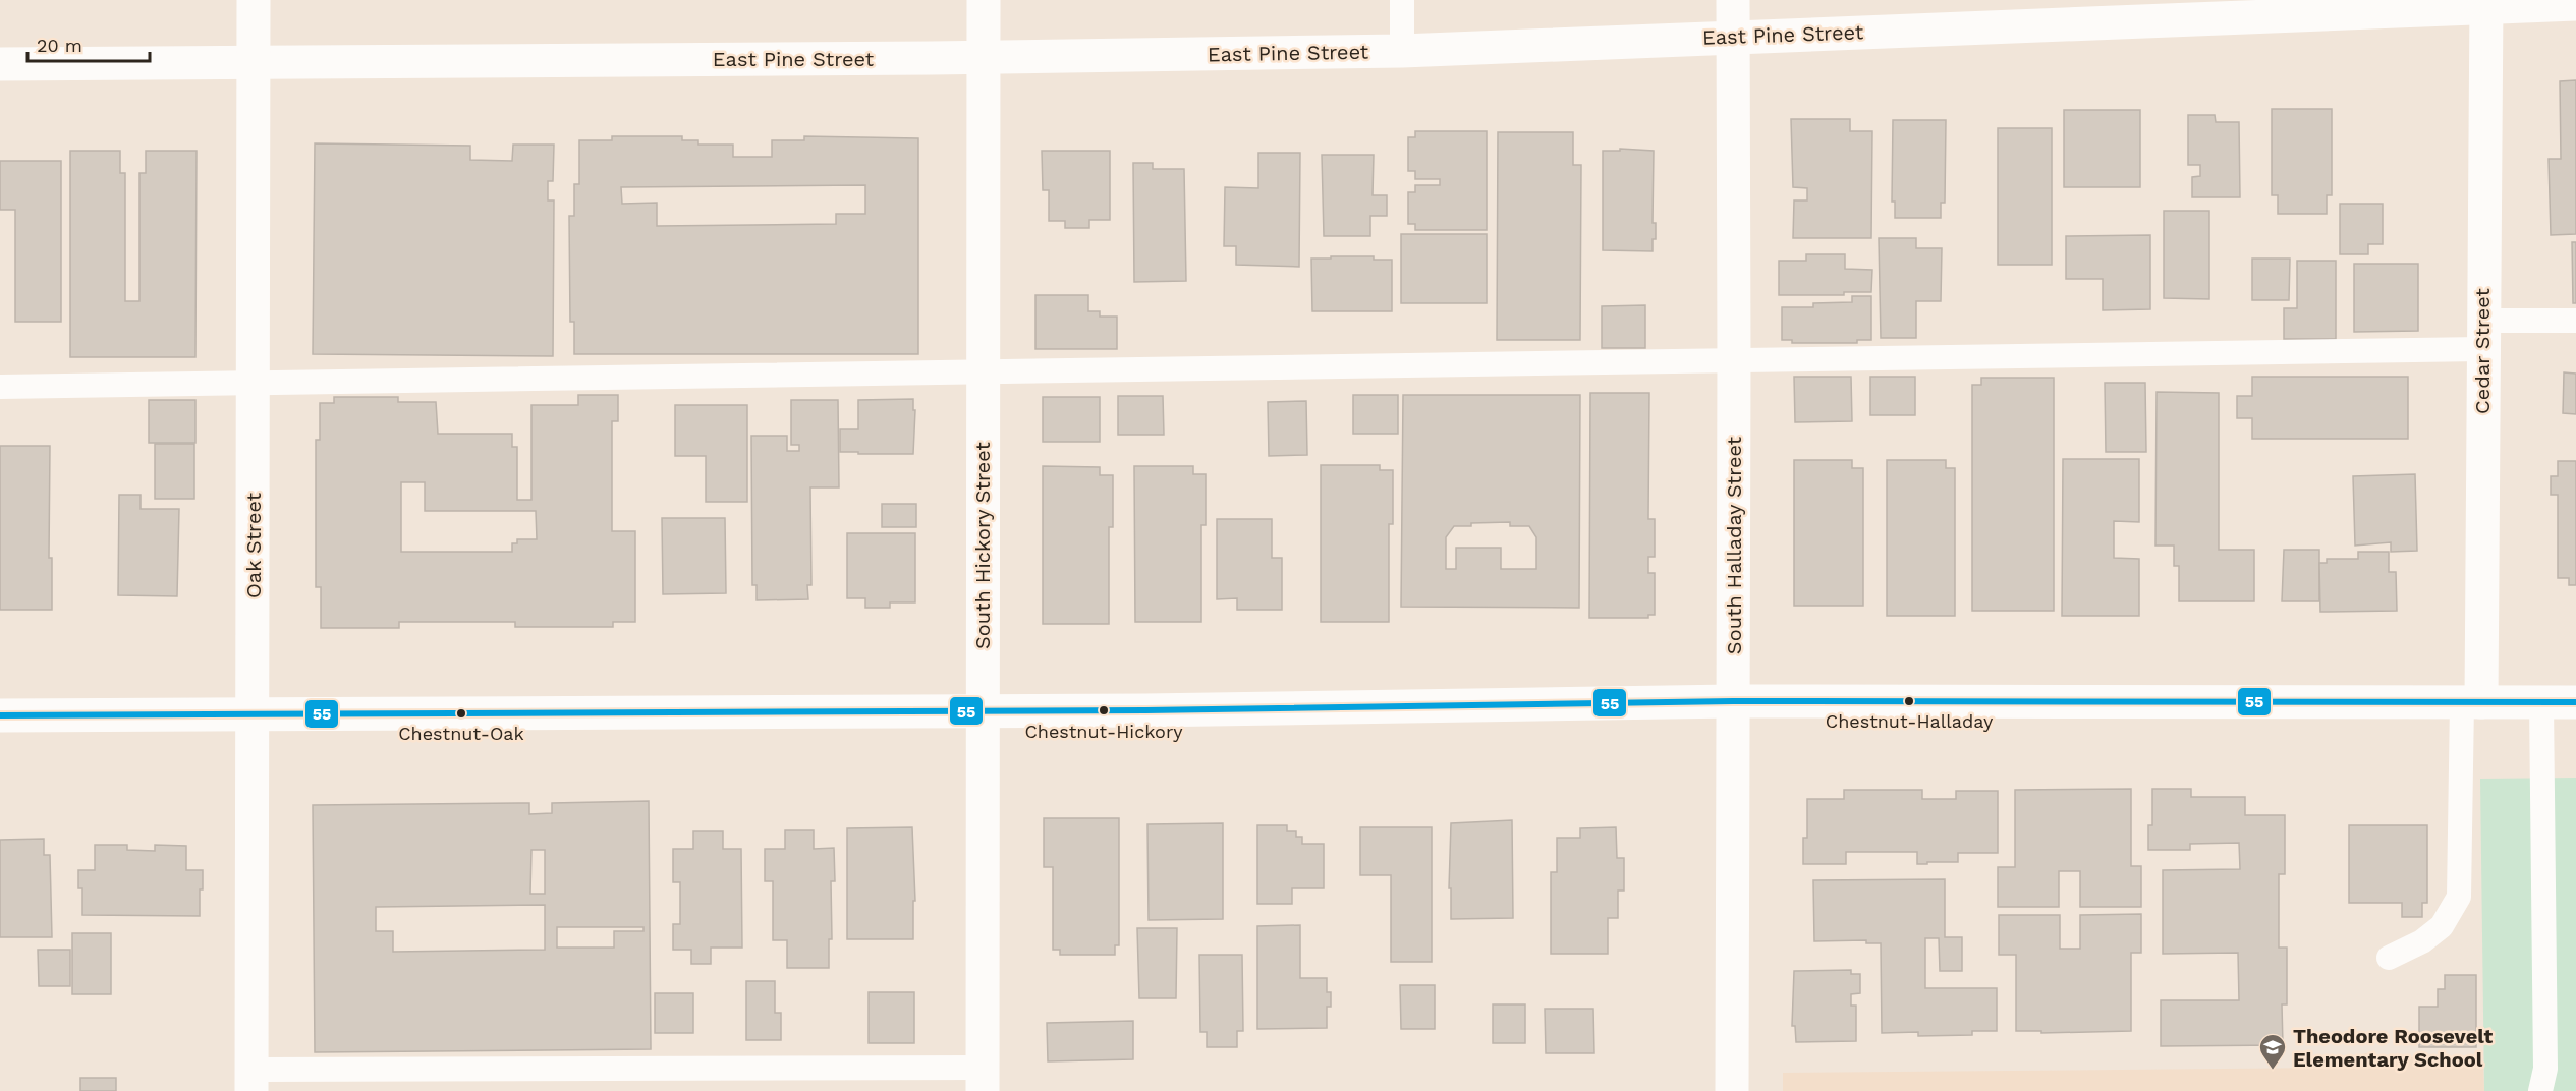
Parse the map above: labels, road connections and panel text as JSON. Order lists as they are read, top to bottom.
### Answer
{
  "streets": {
    "street": [
      "East Pine Street",
      "Cedar Street",
      "Oak Street",
      "South Hickory Street",
      "South Halladay Street"
    ]
  },
  "crossings": [
    ["East Pine Street", "Cedar Street"],
    ["East Pine Street", "Oak Street"],
    ["East Pine Street", "South Hickory Street"],
    ["East Pine Street", "South Halladay Street"]
  ],
  "places": {
    "other": ["Chestnut-Halladay", "Chestnut-Hickory", "Chestnut-Oak"],
    "school or university": ["Theodore Roosevelt Elementary School"]
  },
  "lines": ["transit line 55"],
  "scale_bar": "20 m"
}
